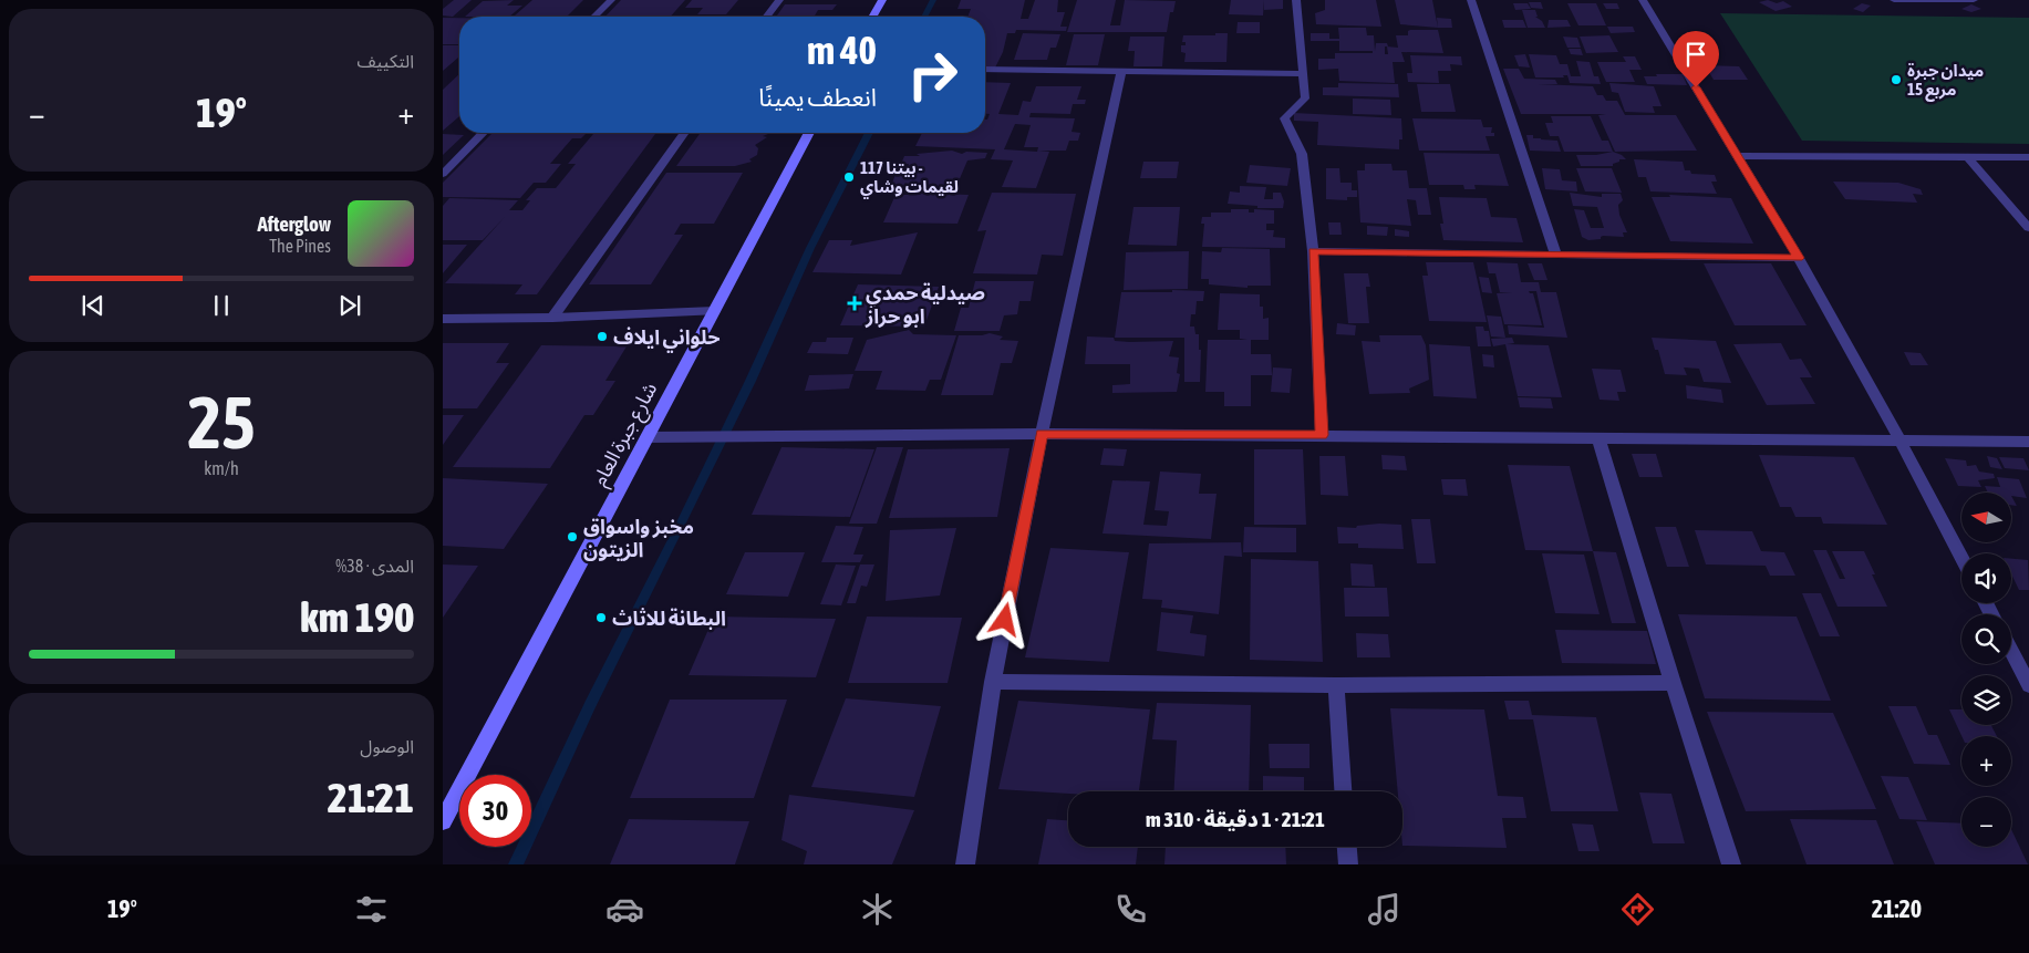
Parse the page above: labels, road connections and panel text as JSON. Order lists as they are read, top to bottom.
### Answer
{
  "streets": {
    "main road": ["شارع جبرة العام"]
  },
  "places": {
    "other": [
      "ميدان جبرة مربع 15",
      "بيتنا 117 - لقيمات وشاي",
      "حلواني ايلاف",
      "مخبز واسواق الزيتون",
      "البطانة للاثاث"
    ],
    "health": ["صيدلية حمدي ابو حراز"]
  },
  "north": "left",
  "page": {
    "tile": [
      "التكييف",
      ["25", "km/h"],
      ["المدى · 38%", "190 km"],
      ["الوصول", "21:21"]
    ],
    "turn": ["40 m", "انعطف يمينًا"],
    "heat": ["−", "19°", "+"],
    "song": ["Afterglow", "The Pines"],
    "map_buttons": ["+", "−"],
    "limit": "30",
    "trip": "21:21 · 1 دقيقة · 310 m",
    "tabs": ["21:20", "19°"]
  }
}
